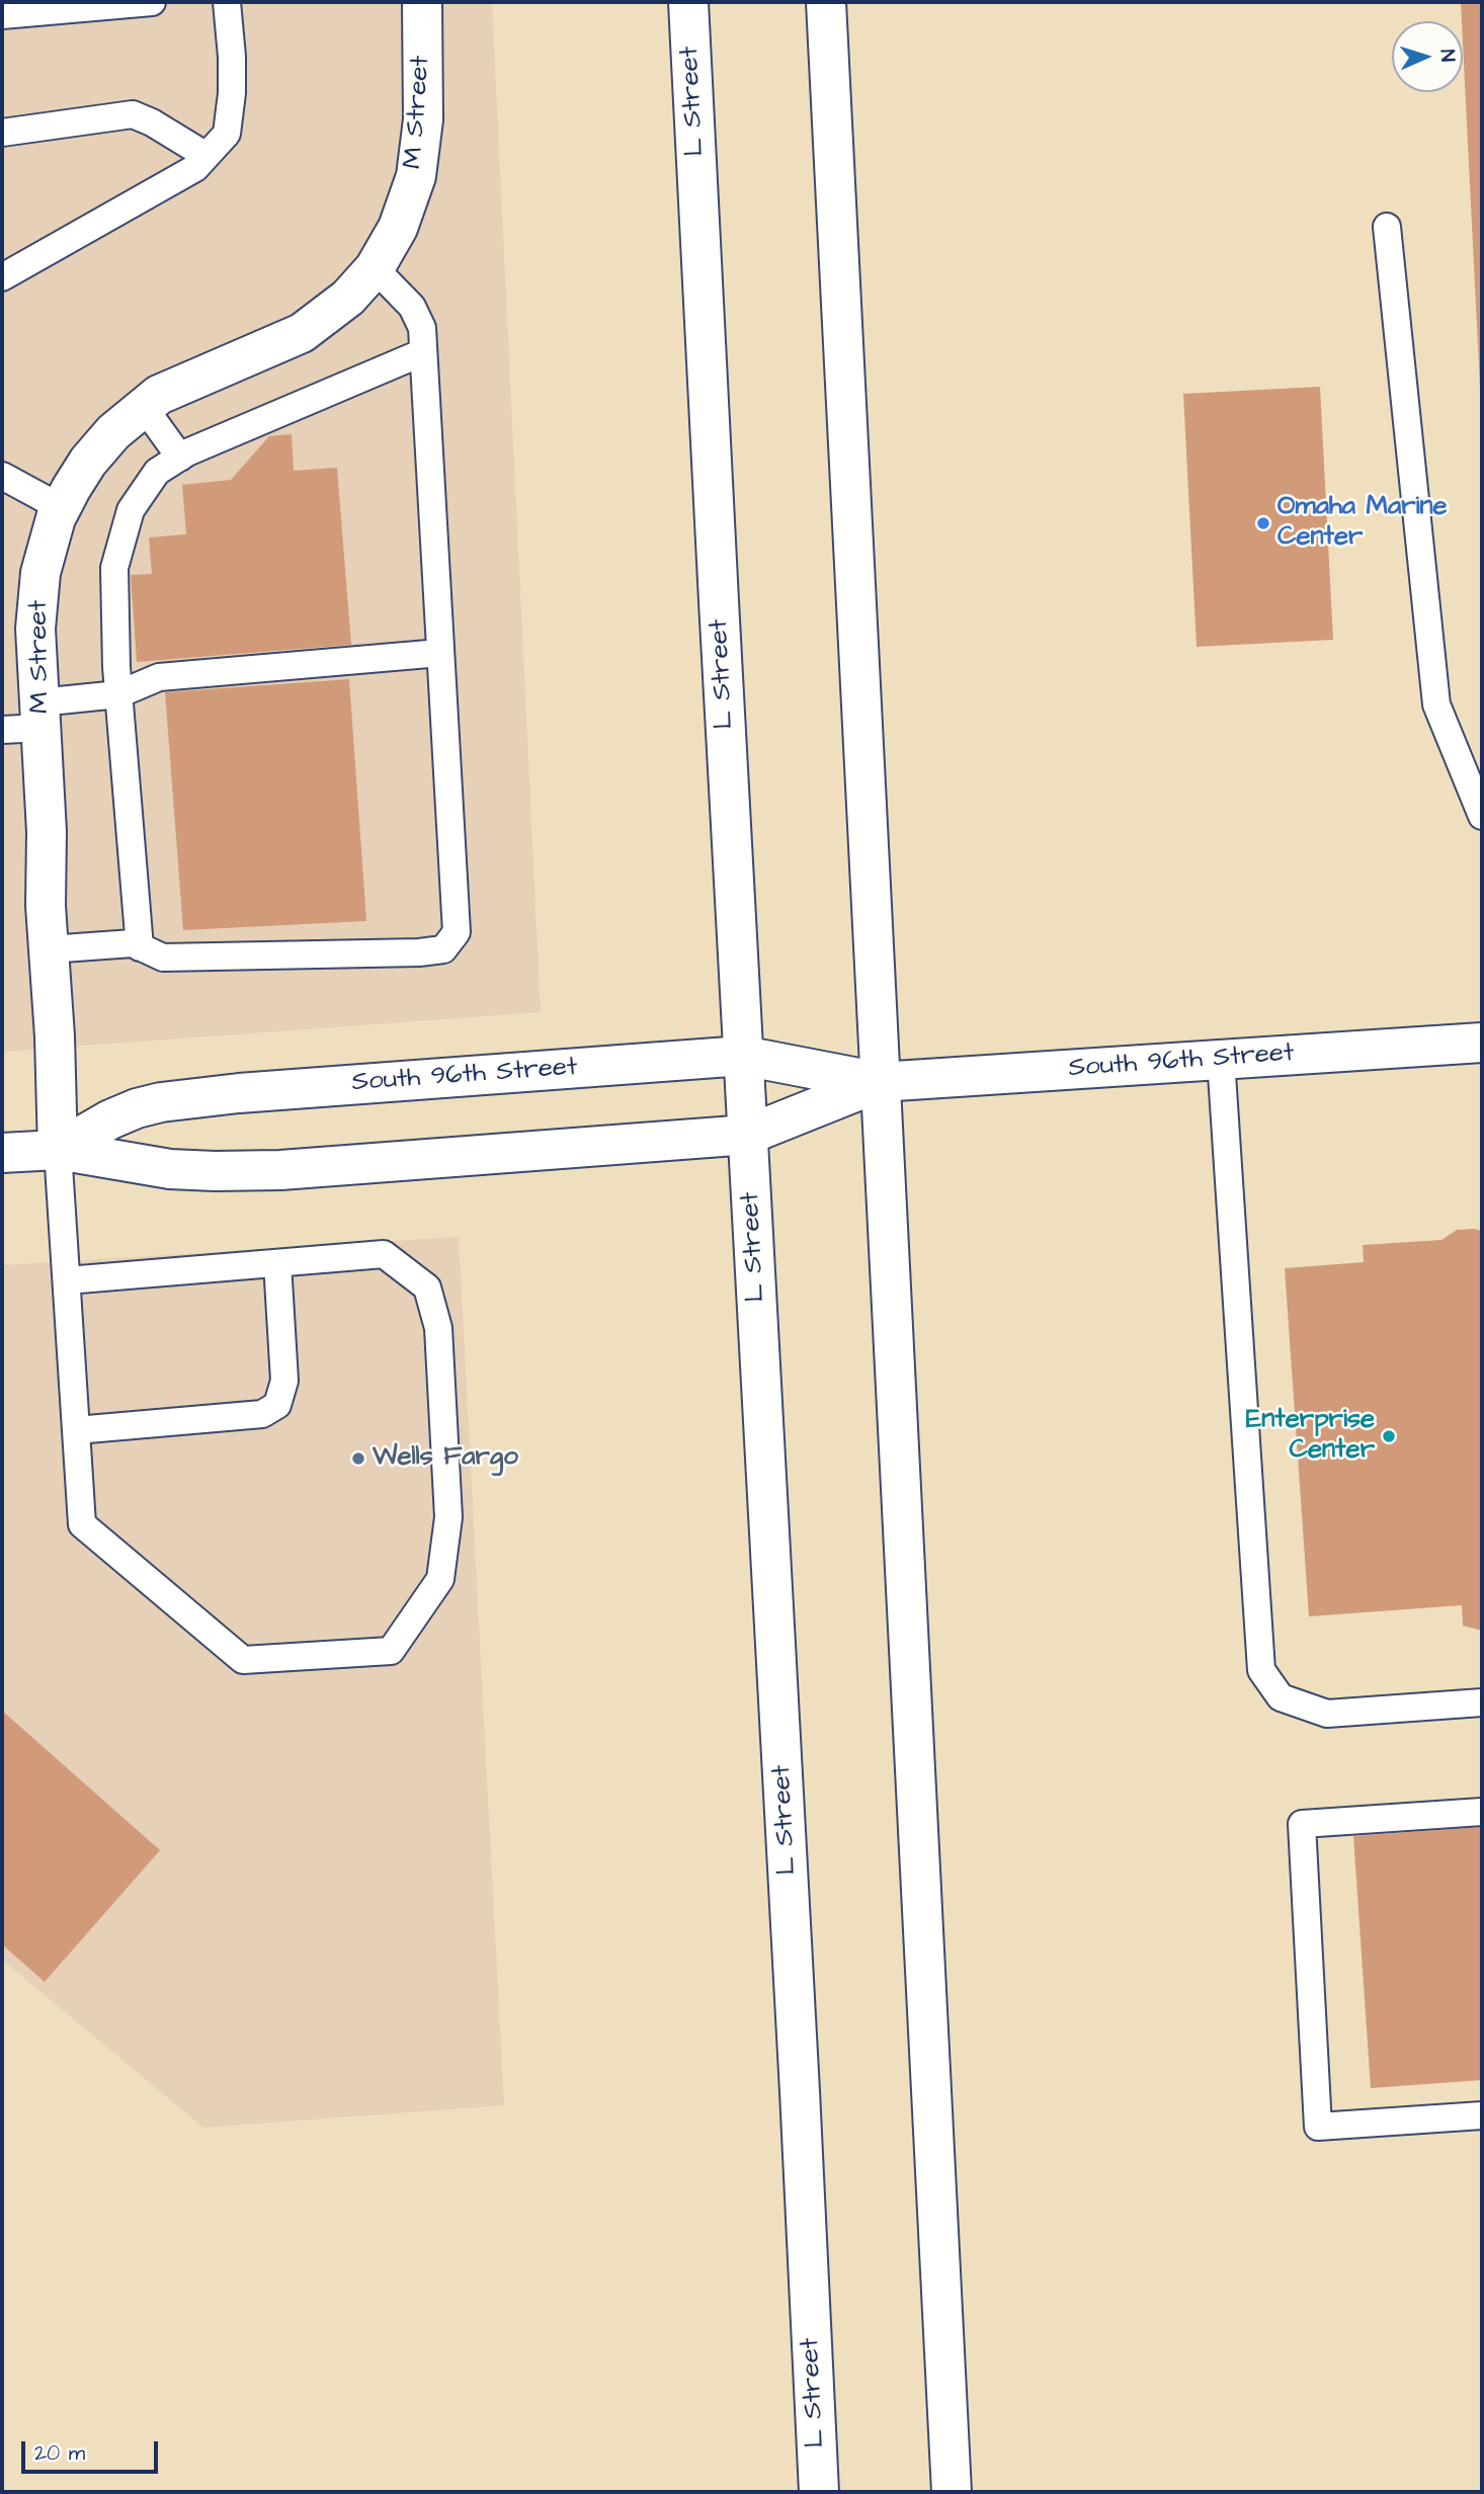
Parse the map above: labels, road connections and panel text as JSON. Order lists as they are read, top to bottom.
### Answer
{
  "streets": {
    "main road": ["L Street", "M Street", "South 96th Street"]
  },
  "crossings": [
    ["L Street", "South 96th Street"],
    ["M Street", "South 96th Street"]
  ],
  "places": ["Omaha Marine Center", "Enterprise Center", "Wells Fargo"],
  "scale_bar": "20 m",
  "north": "right"
}
